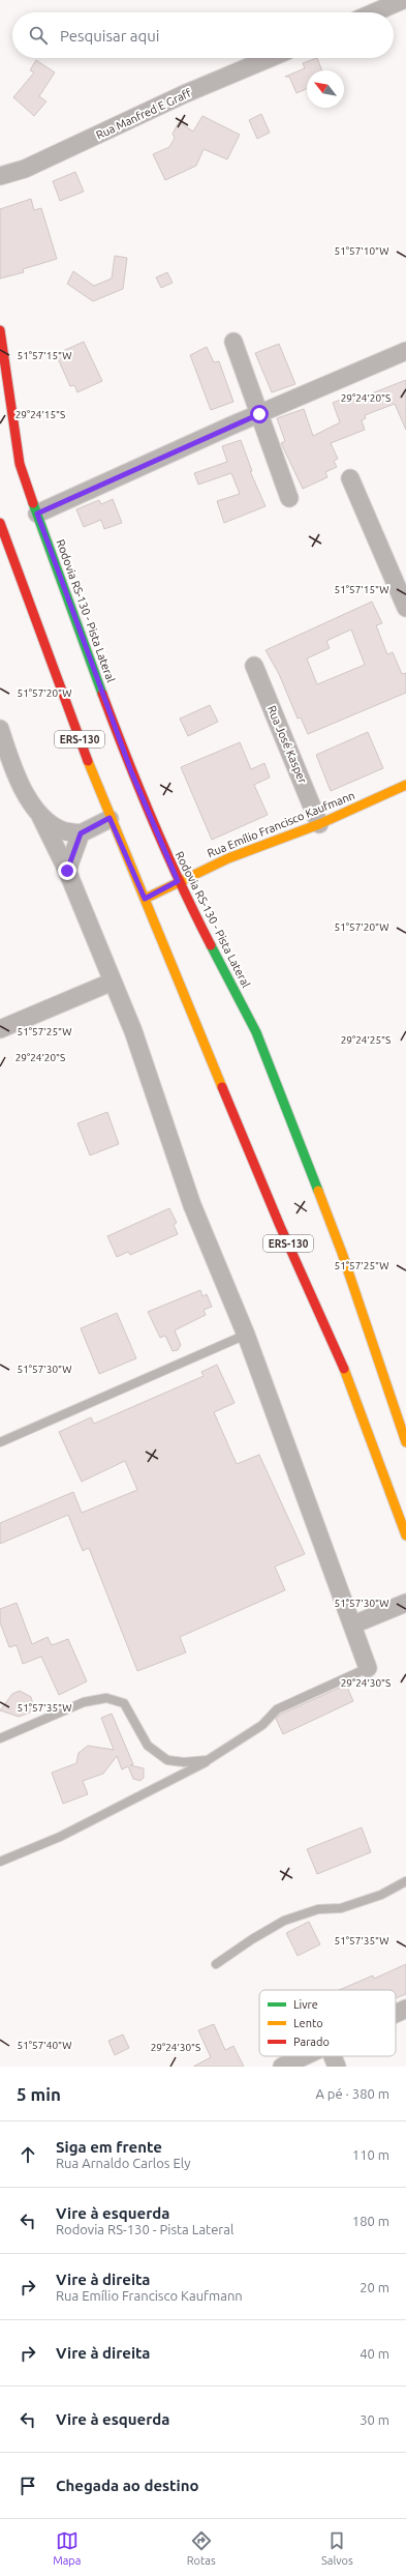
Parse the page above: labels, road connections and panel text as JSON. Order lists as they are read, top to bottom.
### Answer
{
  "streets": {
    "street": [
      "Rua Manfred E Graff",
      "Rodovia RS-130 - Pista Lateral",
      "ERS-130",
      "Rua José Kasper",
      "Rua Emílio Francisco Kaufmann"
    ]
  },
  "crossings": [
    ["Rodovia RS-130 - Pista Lateral", "Rua Emílio Francisco Kaufmann"],
    ["ERS-130", "Rua Emílio Francisco Kaufmann"],
    ["Rua José Kasper", "Rua Emílio Francisco Kaufmann"]
  ],
  "legend": ["Livre", "Lento", "Parado"],
  "north": "top left",
  "page": {
    "search": "Pesquisar aqui",
    "heading": ["5 min", "A pé · 380 m"],
    "list": [
      ["Siga em frente", "Rua Arnaldo Carlos Ely", "110 m"],
      ["Vire à esquerda", "Rodovia RS-130 - Pista Lateral", "180 m"],
      ["Vire à direita", "Rua Emílio Francisco Kaufmann", "20 m"],
      ["Vire à direita", "40 m"],
      ["Vire à esquerda", "30 m"],
      "Chegada ao destino"
    ],
    "nav": ["Mapa", "Rotas", "Salvos"]
  },
  "coordinates": [
    "51°57'10\"W",
    "51°57'15\"W",
    "29°24'20\"S",
    "29°24'15\"S",
    "51°57'20\"W",
    "51°57'25\"W",
    "29°24'25\"S",
    "51°57'30\"W",
    "29°24'30\"S",
    "51°57'35\"W",
    "51°57'40\"W"
  ]
}
